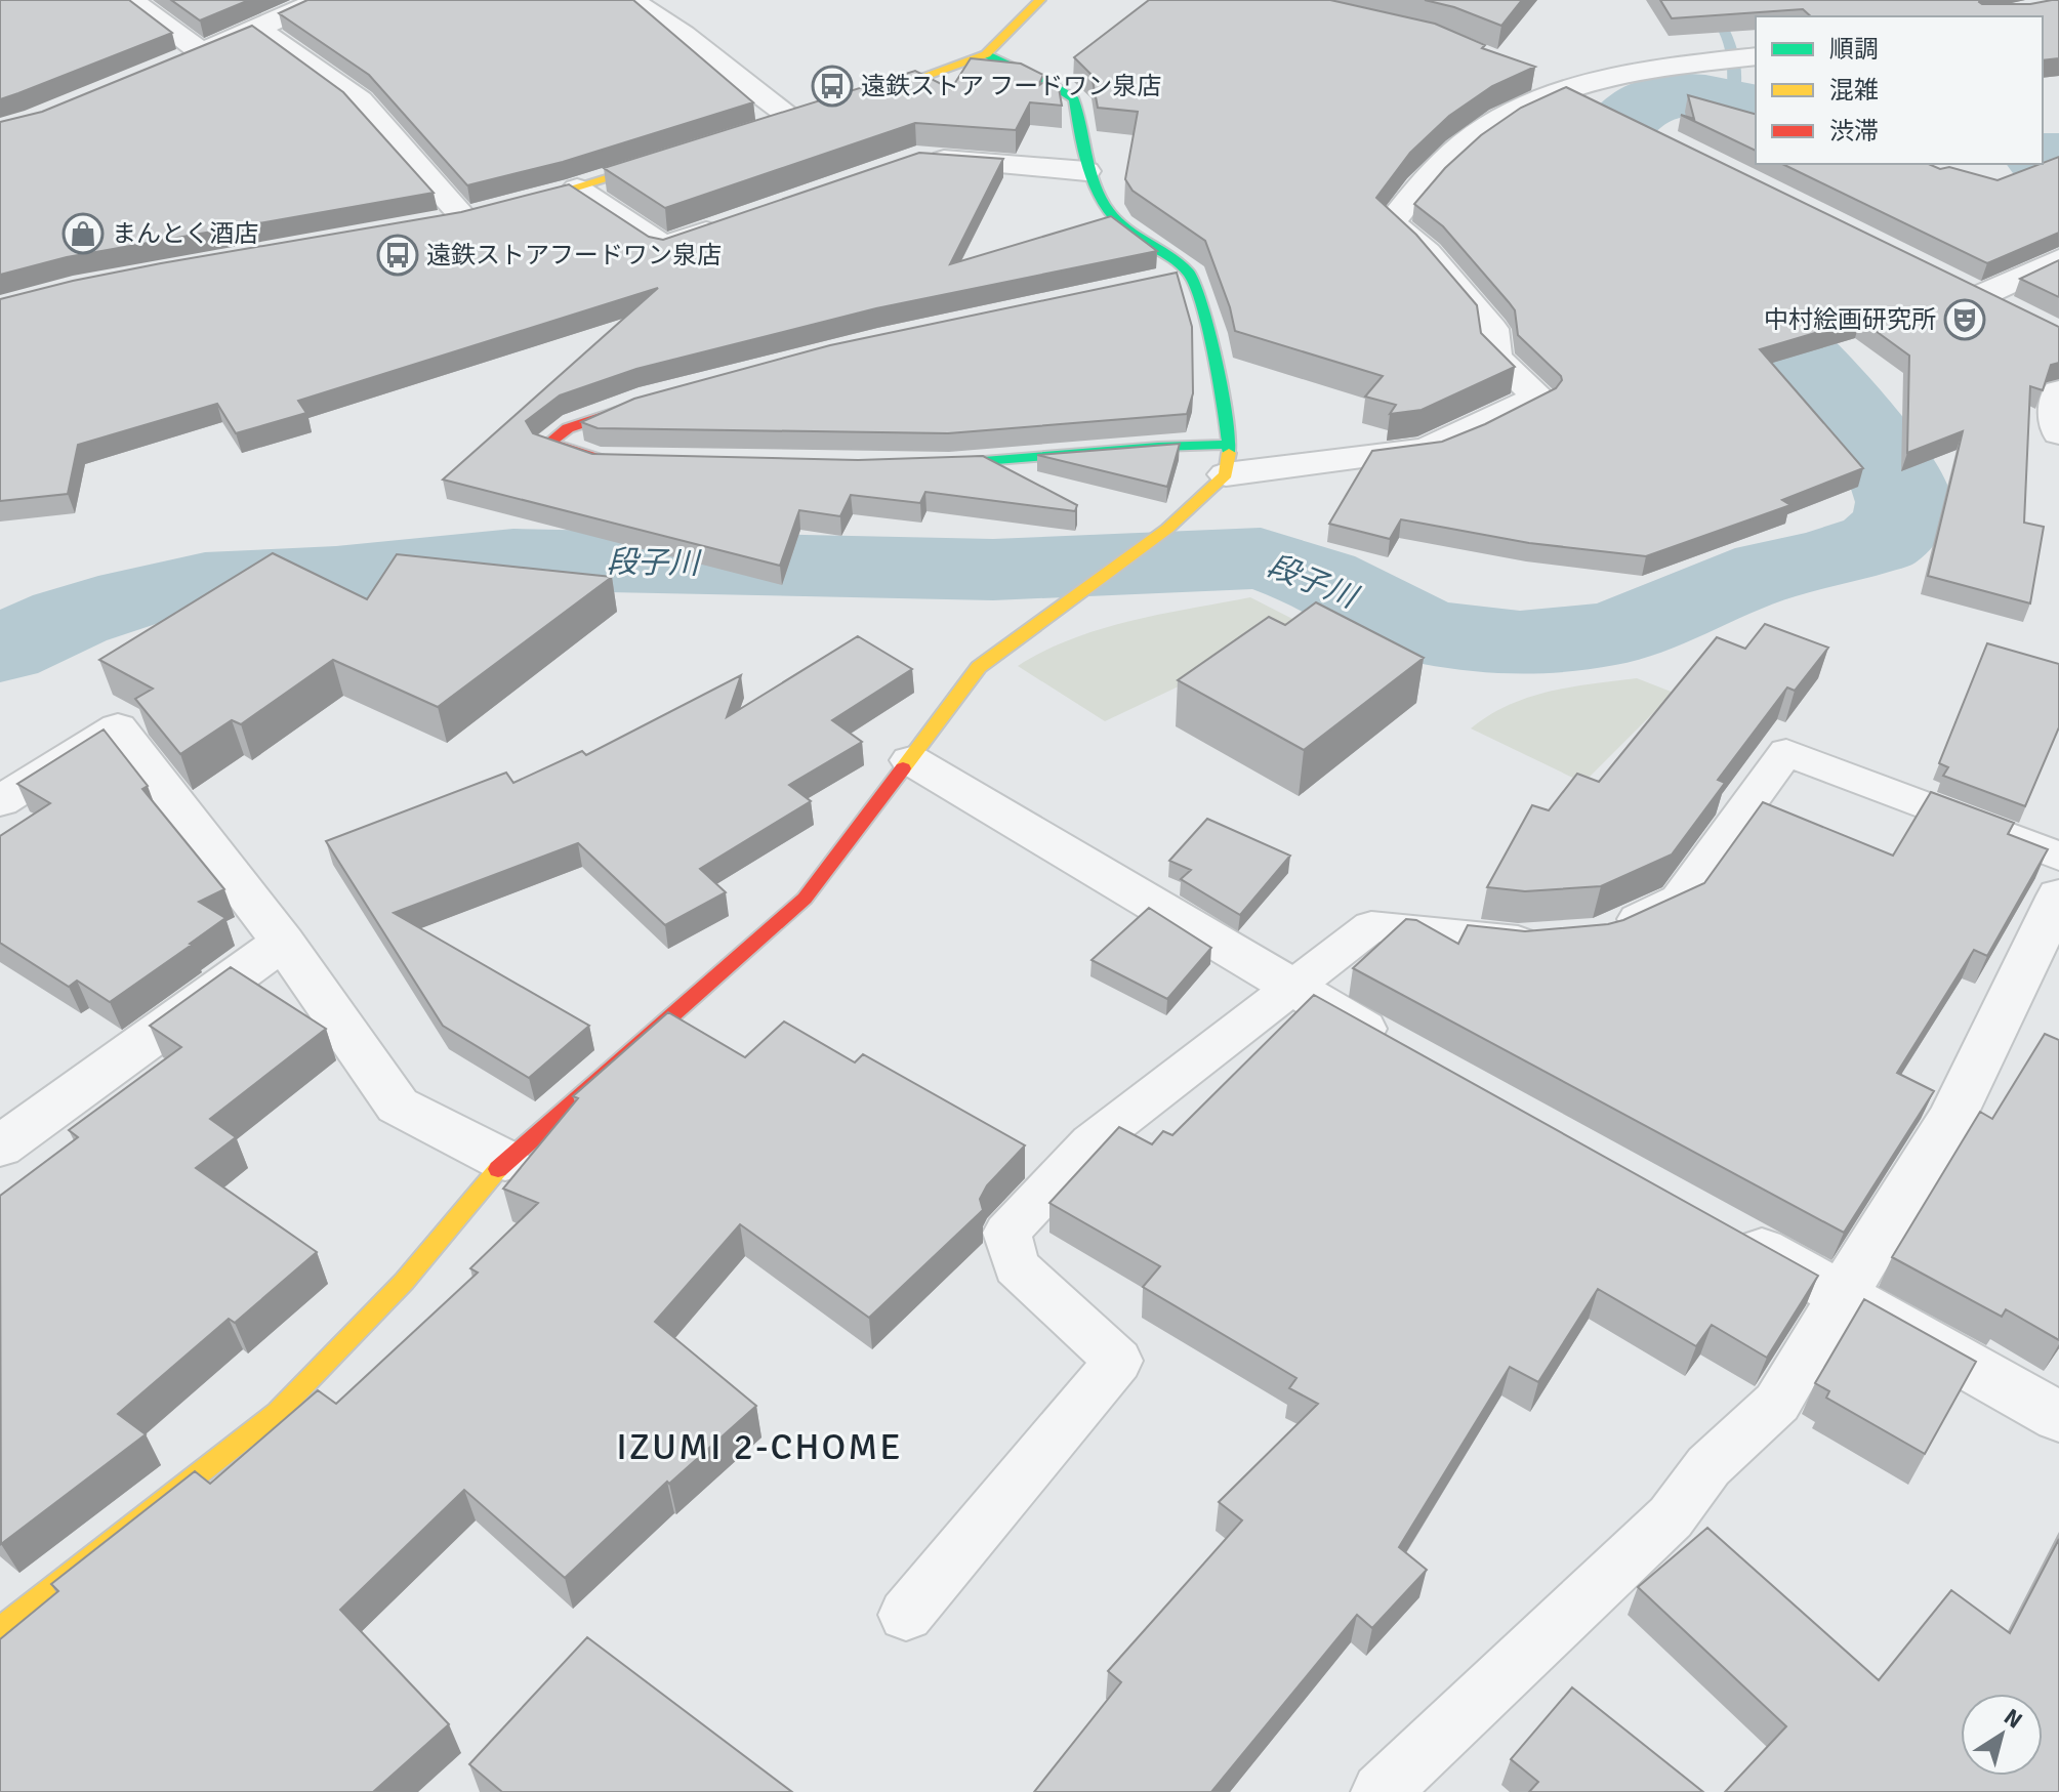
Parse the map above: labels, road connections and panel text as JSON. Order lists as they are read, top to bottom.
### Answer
{
  "districts": ["IZUMI 2-CHOME"],
  "water": ["段子川"],
  "places": {
    "bus stop": ["遠鉄ストア フードワン泉店", "遠鉄ストアフードワン泉店"],
    "shop": ["まんとく酒店"],
    "theatre": ["中村絵画研究所"]
  },
  "legend": ["順調", "混雑", "渋滞"],
  "north": "top right"
}
